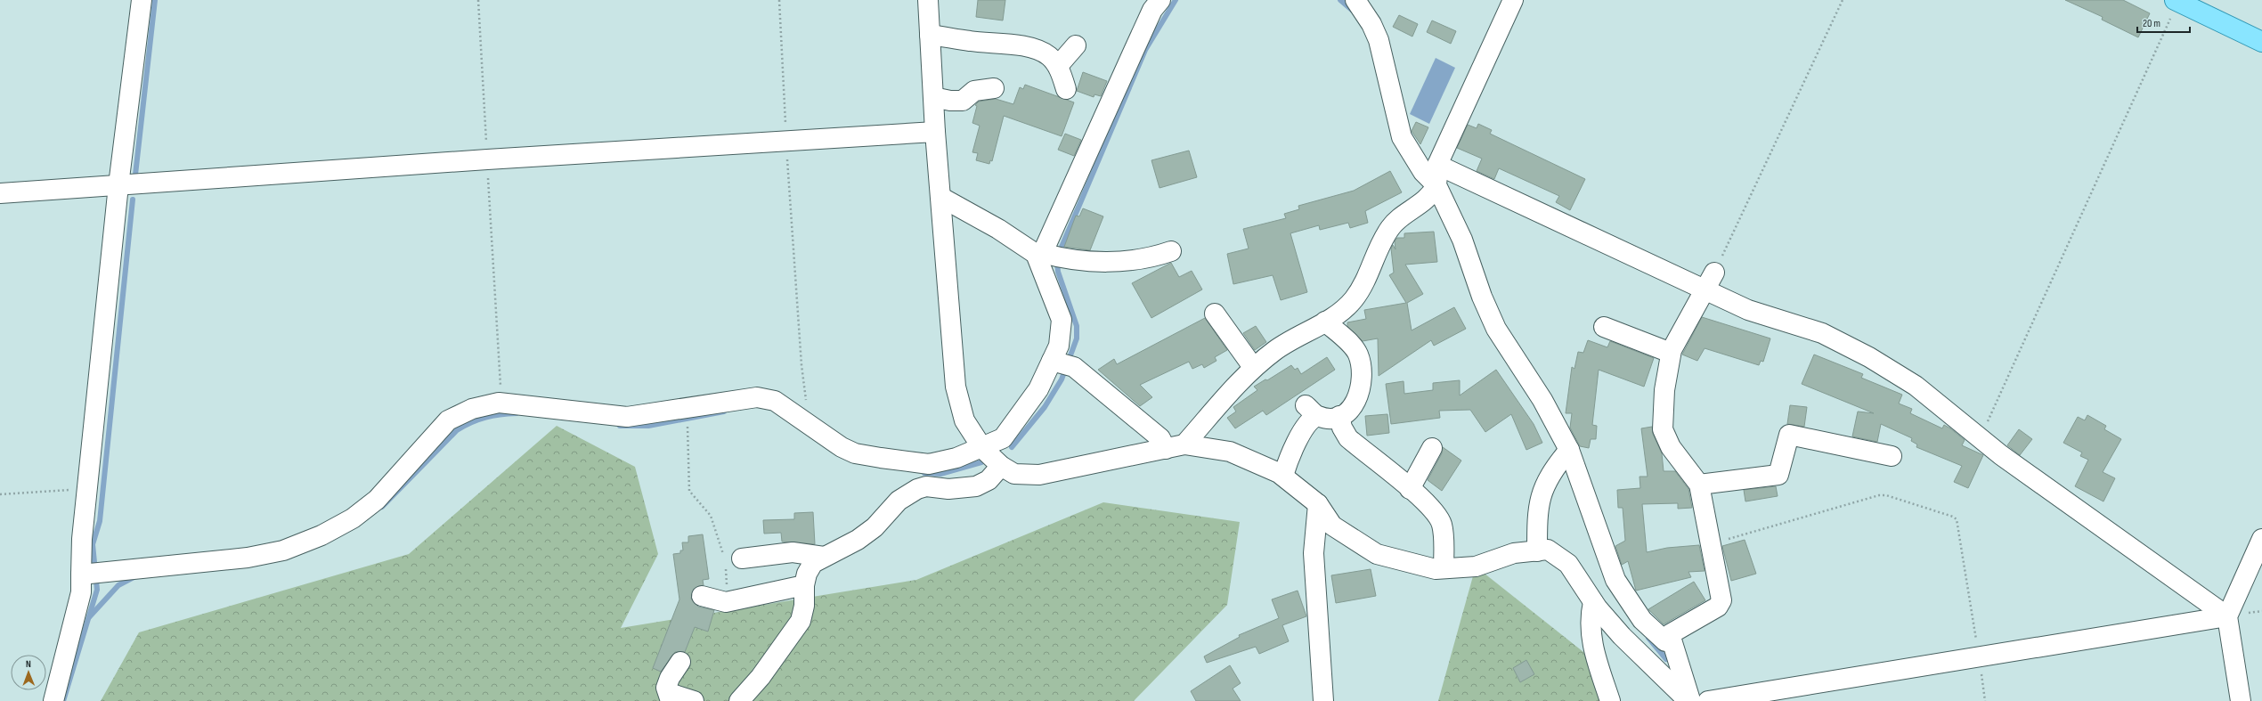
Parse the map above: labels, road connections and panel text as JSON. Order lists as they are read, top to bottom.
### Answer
{
  "scale_bar": "20 m",
  "north": "top"
}
